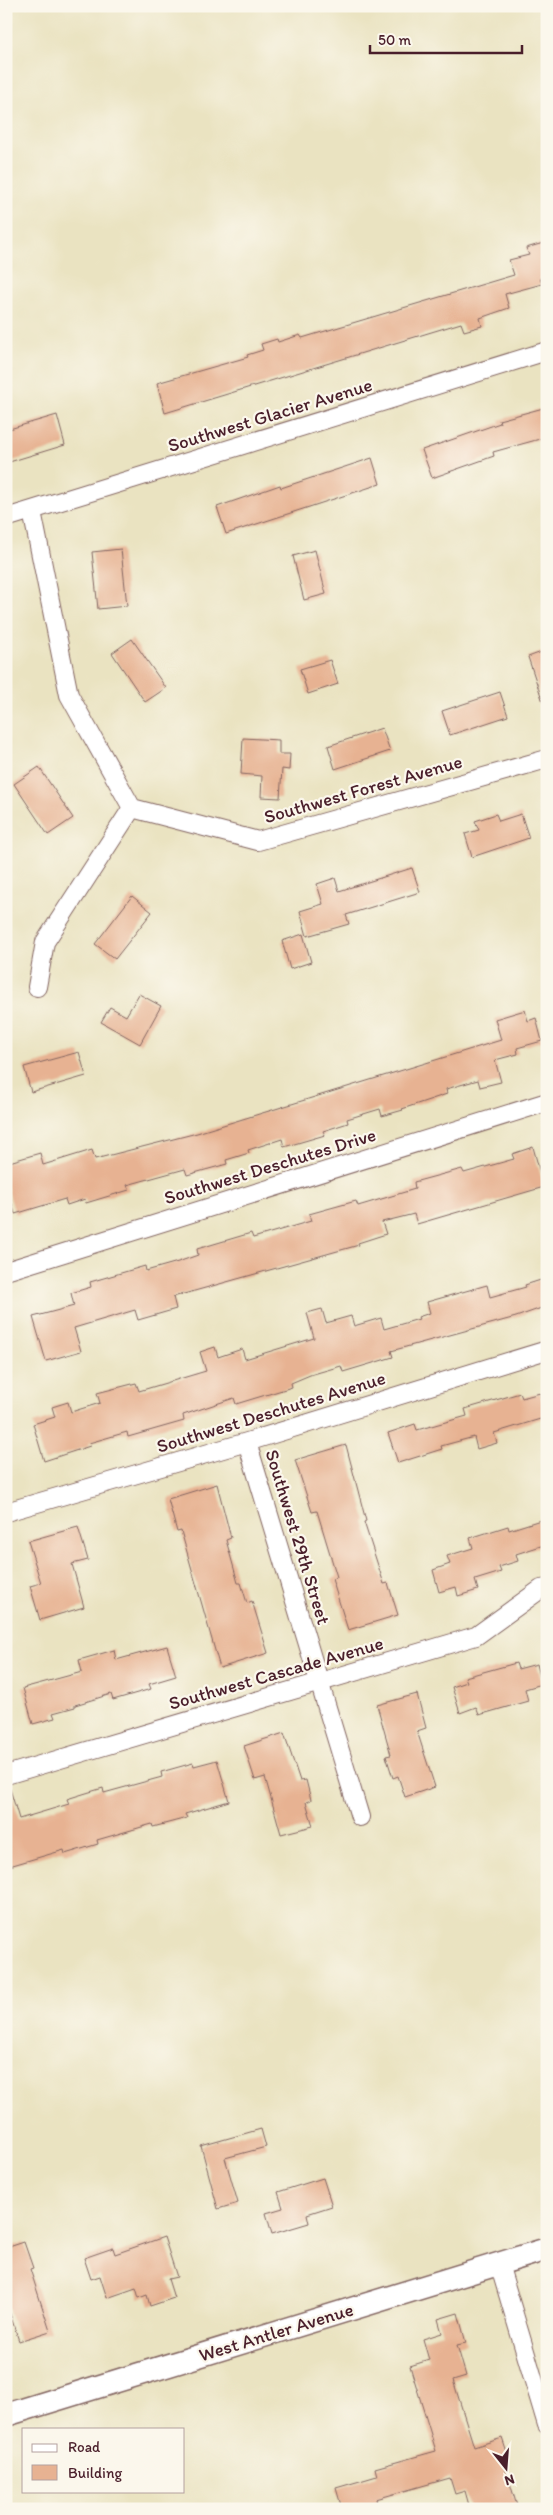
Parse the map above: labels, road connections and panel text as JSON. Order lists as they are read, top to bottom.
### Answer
{
  "streets": {
    "street": [
      "Southwest Glacier Avenue",
      "Southwest Forest Avenue",
      "Southwest Deschutes Drive",
      "Southwest Deschutes Avenue",
      "Southwest 29th Street",
      "Southwest Cascade Avenue",
      "West Antler Avenue"
    ]
  },
  "crossings": [
    ["Southwest Deschutes Avenue", "Southwest 29th Street"],
    ["Southwest 29th Street", "Southwest Cascade Avenue"]
  ],
  "legend": ["Road", "Building"],
  "scale_bar": "50 m",
  "north": "bottom"
}
